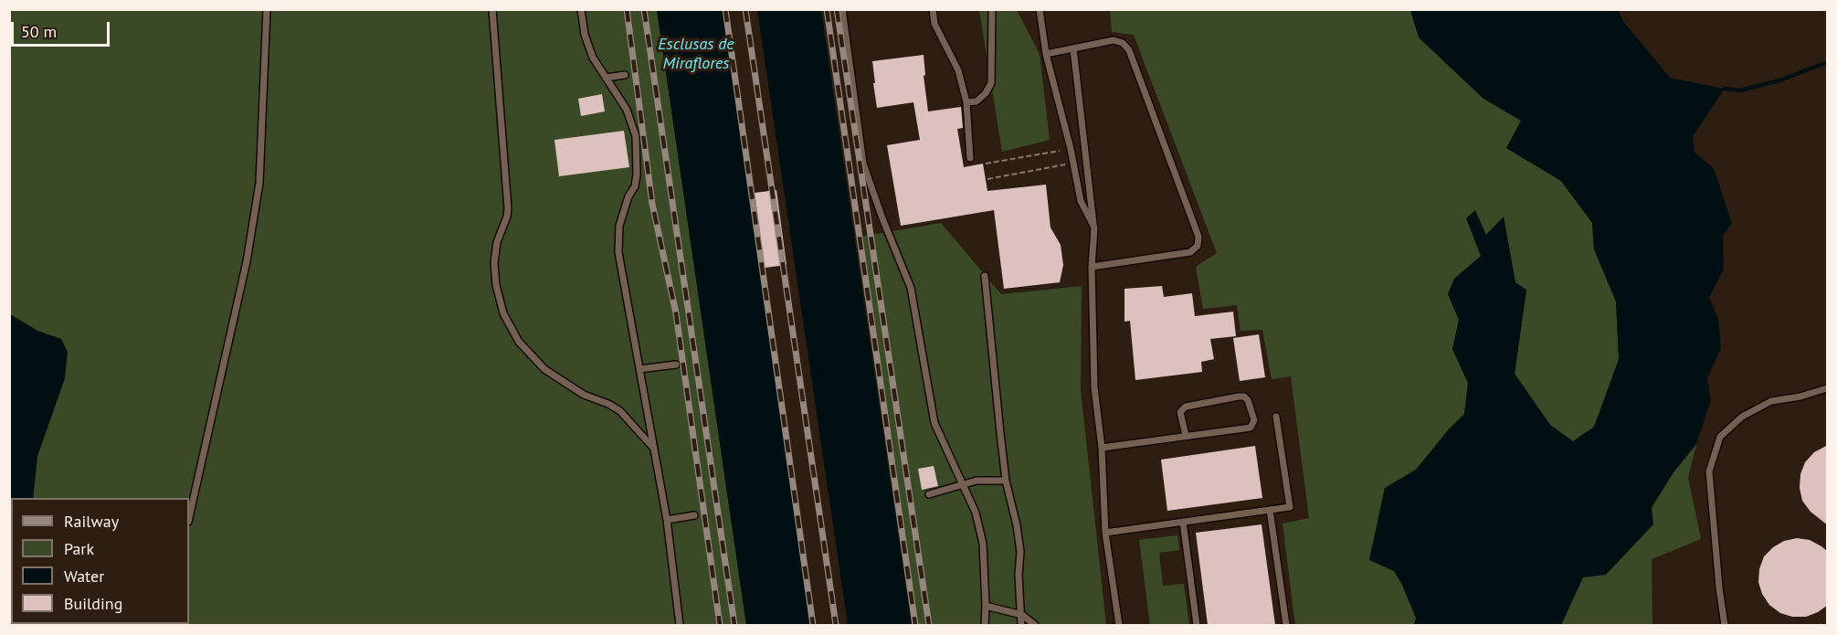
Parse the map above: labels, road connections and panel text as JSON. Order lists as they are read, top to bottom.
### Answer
{
  "water": ["Esclusas de Miraflores"],
  "legend": [
    "Railway",
    "Park",
    "Water",
    "Building"
  ],
  "scale_bar": "50 m"
}
